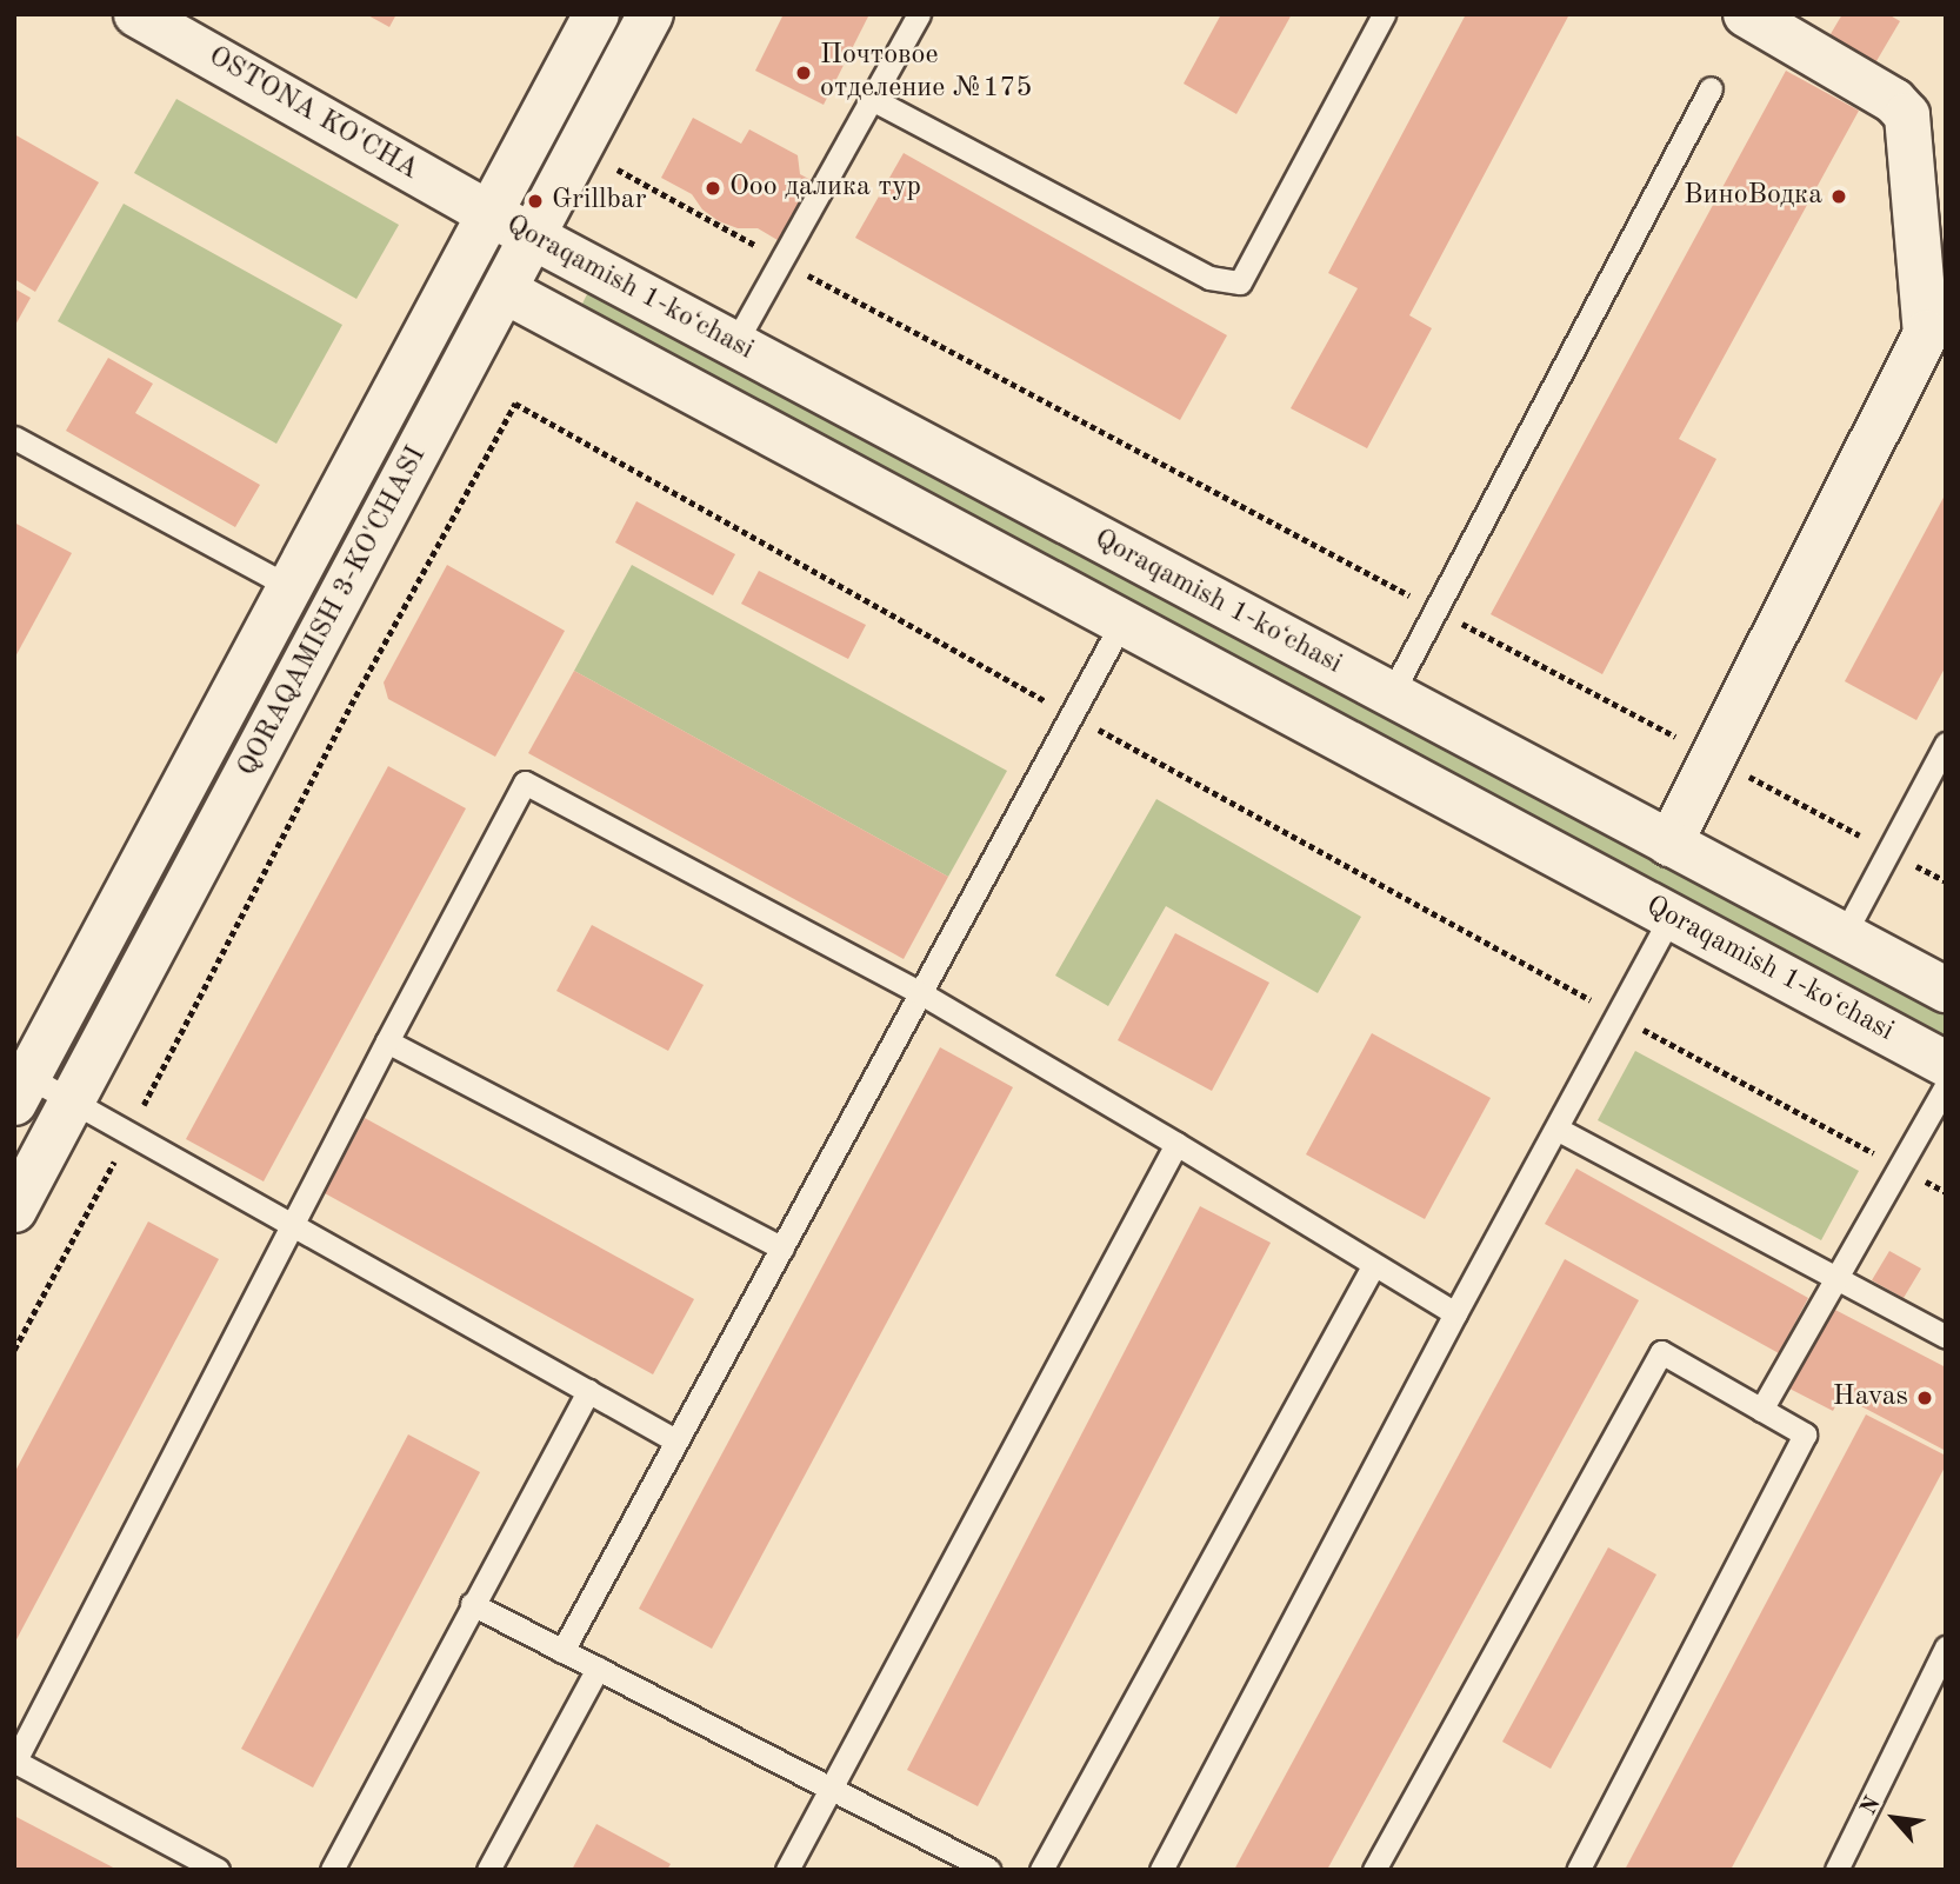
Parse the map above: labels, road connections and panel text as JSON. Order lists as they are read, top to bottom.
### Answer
{
  "streets": {
    "main road": ["OSTONA KO'CHA", "Qoraqamish 1-koʻchasi", "QORAQAMISH 3-KO'CHASI"]
  },
  "crossings": [
    ["OSTONA KO'CHA", "Qoraqamish 1-koʻchasi"],
    ["OSTONA KO'CHA", "QORAQAMISH 3-KO'CHASI"],
    ["Qoraqamish 1-koʻchasi", "QORAQAMISH 3-KO'CHASI"]
  ],
  "places": [
    "Почтовое отделение №175",
    "Ооо далика тур",
    "ВиноВодка",
    "Grillbar",
    "Havas"
  ],
  "north": "top left"
}
